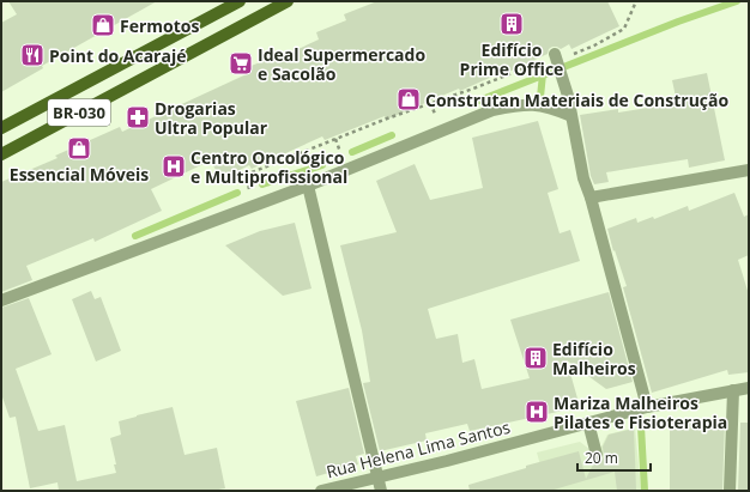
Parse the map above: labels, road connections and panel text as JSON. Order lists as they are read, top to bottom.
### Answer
{
  "streets": {
    "main road": ["BR-030"],
    "street": ["Rua Helena Lima Santos"]
  },
  "places": {
    "building": ["Edifício Prime Office", "Edifício Malheiros"],
    "shop": ["Fermotos", "Construtan Materiais de Construção", "Essencial Móveis"],
    "restaurant": ["Point do Acarajé"],
    "supermarket": ["Ideal Supermercado e Sacolão"],
    "pharmacy": ["Drogarias Ultra Popular"],
    "hospital": ["Centro Oncológico e Multiprofissional", "Mariza Malheiros Pilates e Fisioterapia"]
  },
  "scale_bar": "20 m"
}
